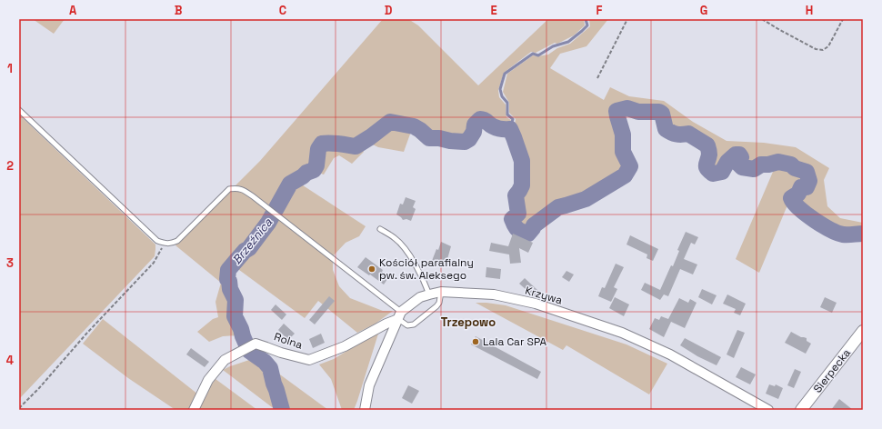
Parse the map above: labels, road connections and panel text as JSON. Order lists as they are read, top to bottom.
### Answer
{
  "streets": {
    "street": ["Krzywa", "Rolna", "Sierpecka"]
  },
  "crossings": [
    ["Krzywa", "Rolna"]
  ],
  "districts": ["Trzepowo"],
  "water": ["Brzeźnica"],
  "places": ["Kościół parafialny pw. św. Aleksego", "Lala Car SPA"],
  "grid": {
    "columns": [
      "A",
      "B",
      "C",
      "D",
      "E",
      "F",
      "G",
      "H"
    ],
    "rows": [
      "1",
      "2",
      "3",
      "4"
    ]
  }
}
